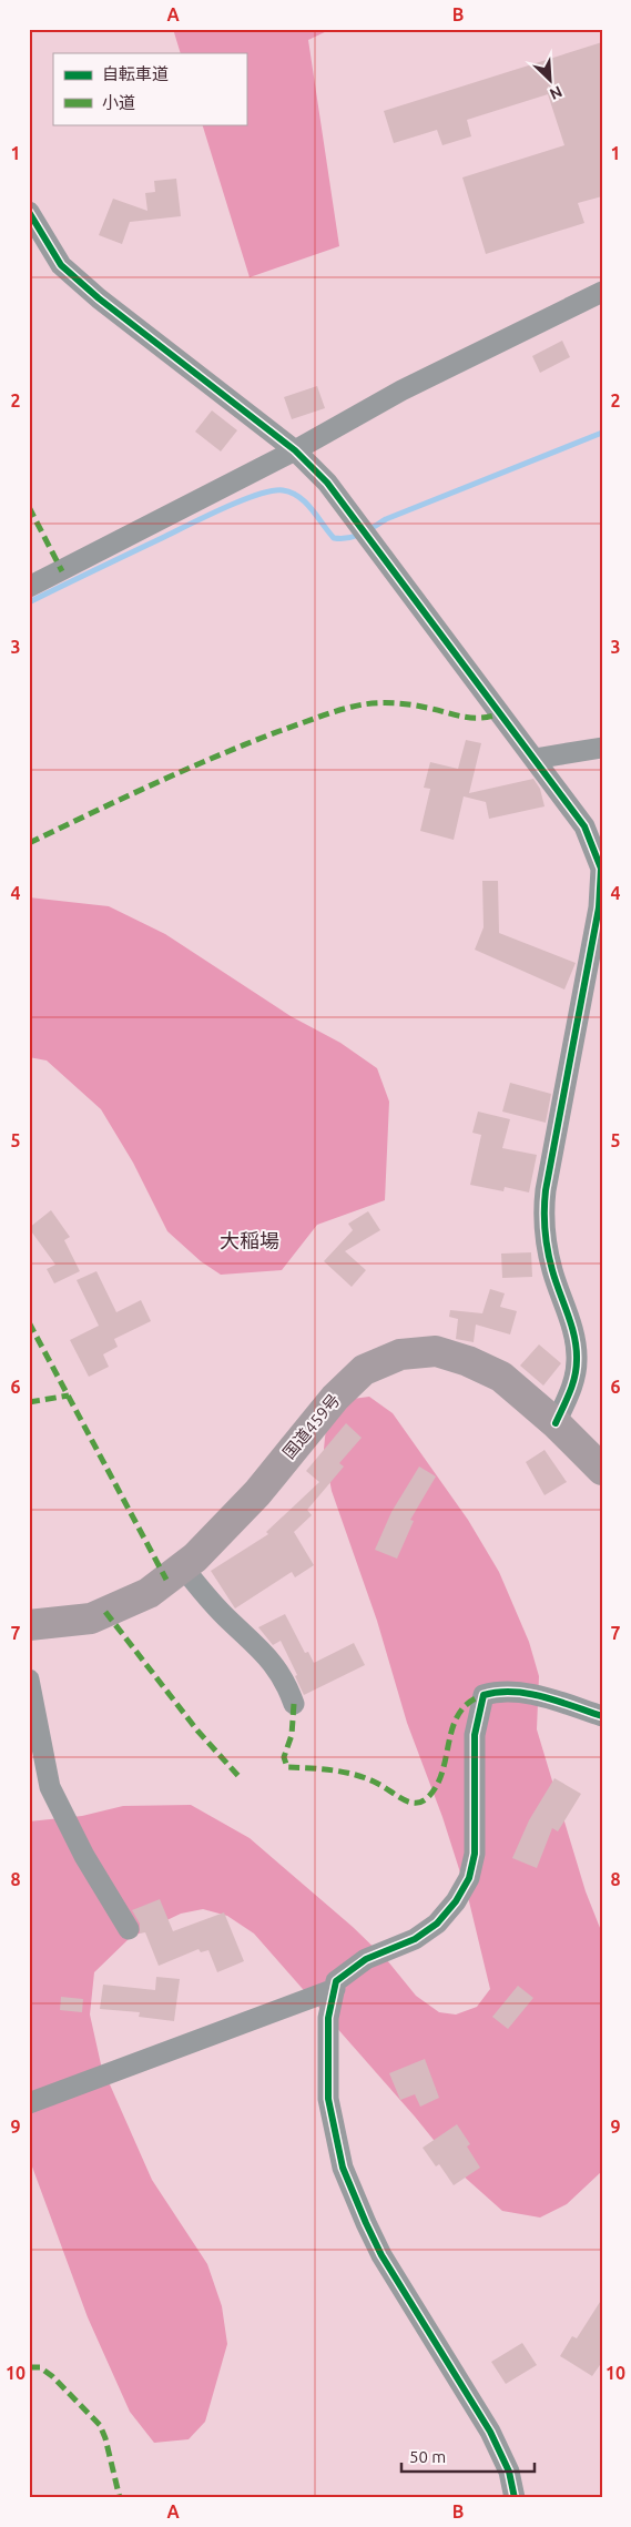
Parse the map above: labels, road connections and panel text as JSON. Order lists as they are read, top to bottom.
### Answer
{
  "streets": {
    "highway": ["国道459号"]
  },
  "districts": ["大稲場"],
  "legend": ["自転車道", "小道"],
  "scale_bar": "50 m",
  "north": "bottom right",
  "grid": {
    "columns": ["A", "B"],
    "rows": [
      "1",
      "2",
      "3",
      "4",
      "5",
      "6",
      "7",
      "8",
      "9",
      "10"
    ]
  }
}
